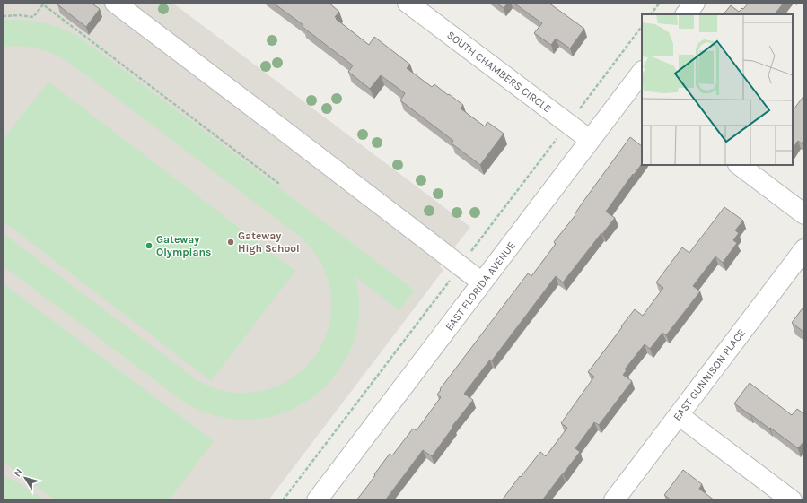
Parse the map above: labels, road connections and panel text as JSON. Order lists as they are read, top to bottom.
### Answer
{
  "streets": {
    "street": ["SOUTH CHAMBERS CIRCLE", "EAST FLORIDA AVENUE", "EAST GUNNISON PLACE"]
  },
  "crossings": [
    ["SOUTH CHAMBERS CIRCLE", "EAST FLORIDA AVENUE"]
  ],
  "places": ["Gateway High School", "Gateway Olympians"],
  "north": "top left"
}
